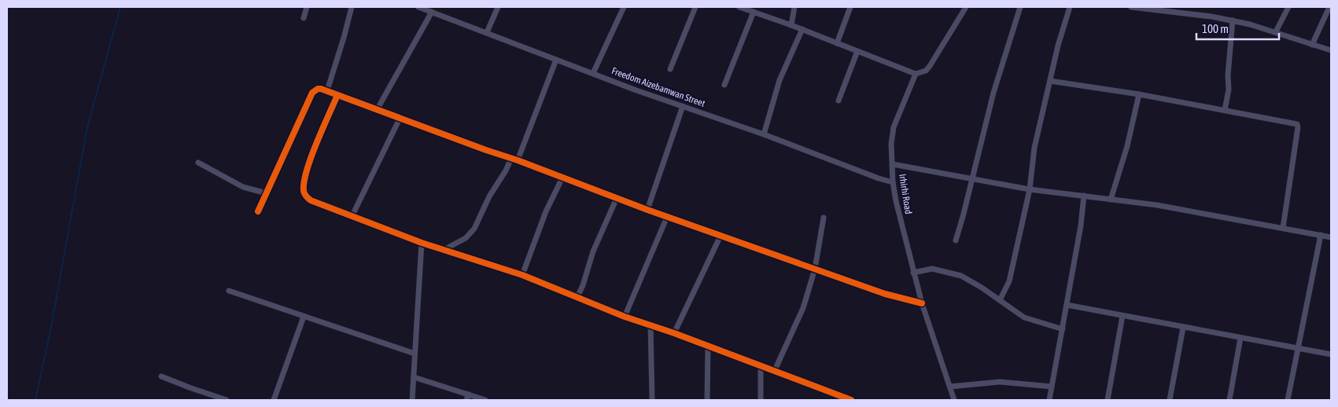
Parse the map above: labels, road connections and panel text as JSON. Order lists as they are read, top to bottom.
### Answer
{
  "streets": {
    "street": ["Freedom Aizebamwan Street", "Irhirhi Road"]
  },
  "crossings": [
    ["Freedom Aizebamwan Street", "Irhirhi Road"]
  ],
  "scale_bar": "100 m"
}
